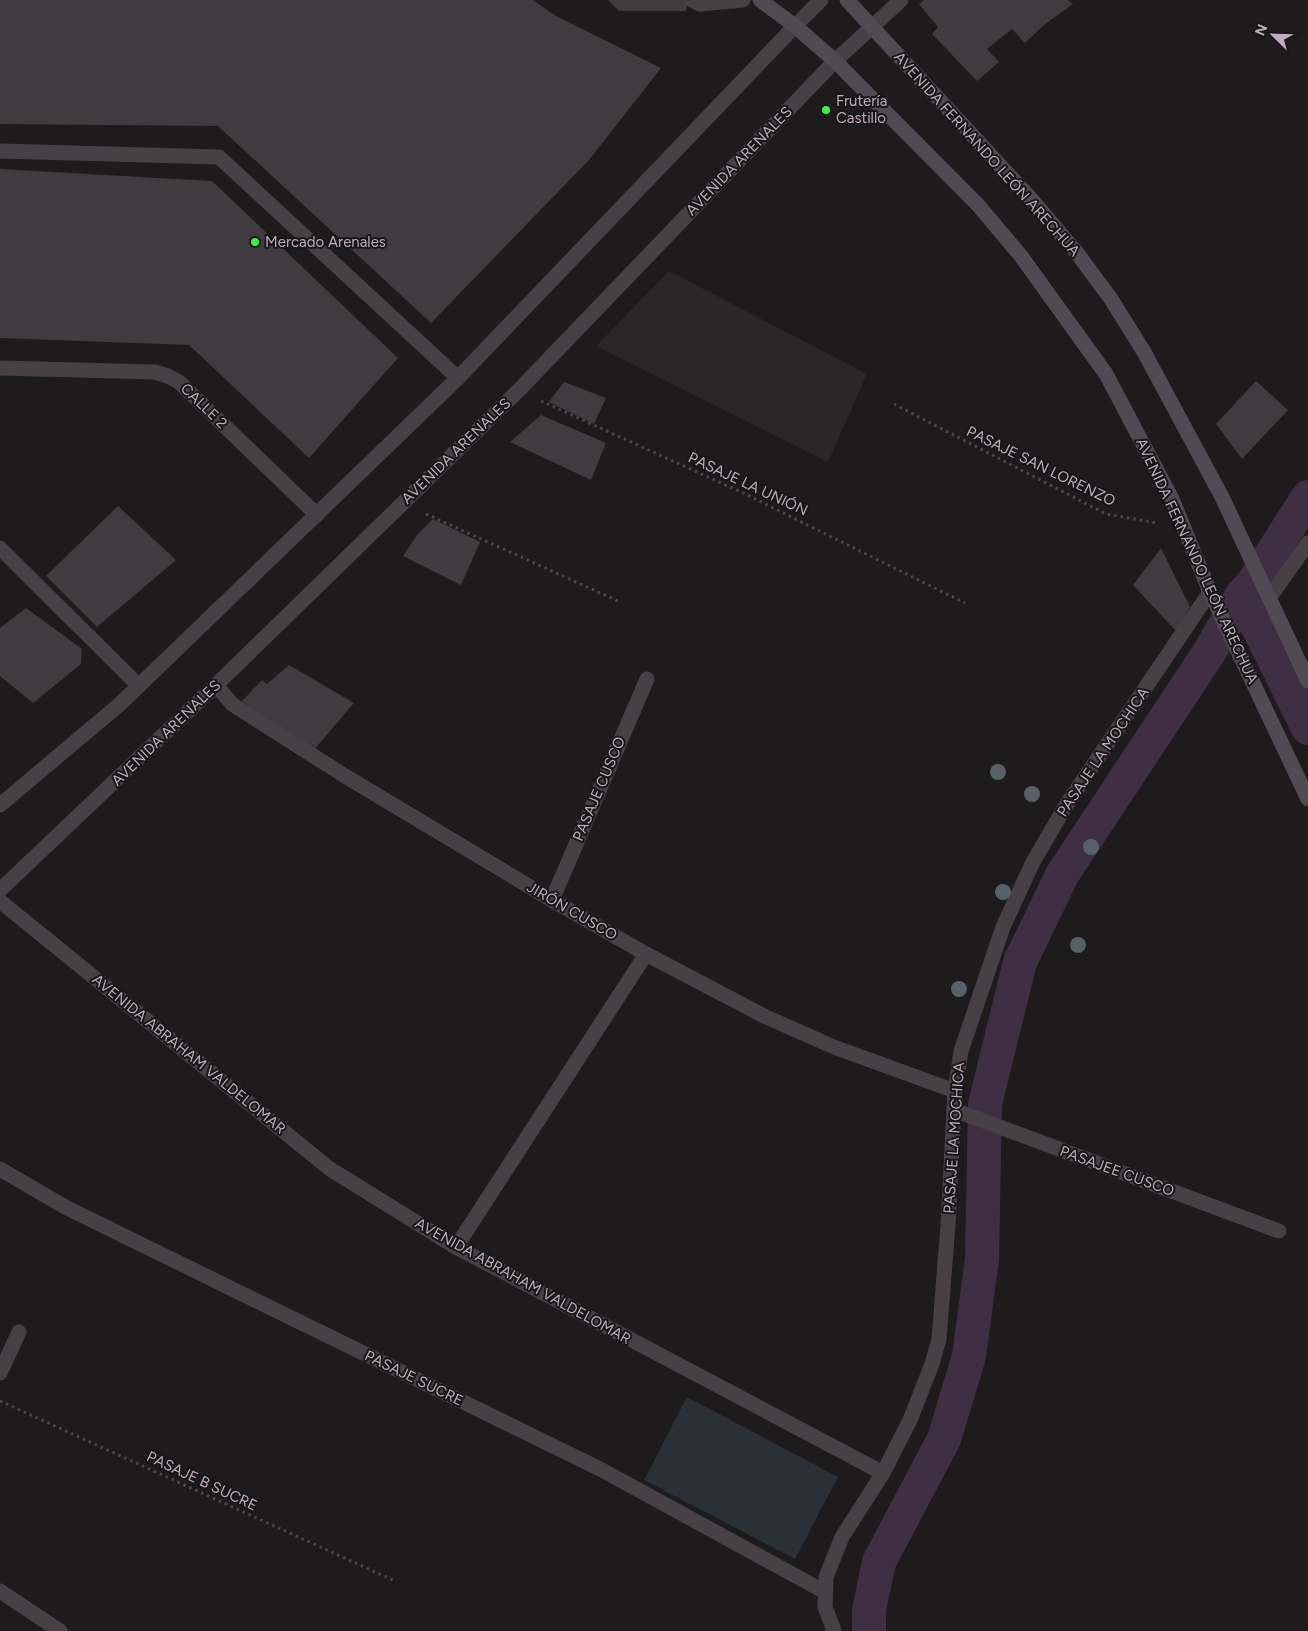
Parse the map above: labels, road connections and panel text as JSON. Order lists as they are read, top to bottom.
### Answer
{
  "streets": {
    "main road": ["AVENIDA FERNANDO LEÓN ARECHUA"],
    "street": [
      "AVENIDA ARENALES",
      "CALLE 2",
      "PASAJE LA MOCHICA",
      "PASAJE CUSCO",
      "JIRÓN CUSCO",
      "AVENIDA ABRAHAM VALDELOMAR",
      "PASAJEE CUSCO",
      "PASAJE SUCRE"
    ],
    "path": ["PASAJE SAN LORENZO", "PASAJE LA UNIÓN", "PASAJE B SUCRE"]
  },
  "crossings": [
    ["AVENIDA FERNANDO LEÓN ARECHUA", "AVENIDA ARENALES"],
    ["AVENIDA FERNANDO LEÓN ARECHUA", "PASAJE SAN LORENZO"],
    ["AVENIDA FERNANDO LEÓN ARECHUA", "PASAJE LA MOCHICA"],
    ["AVENIDA ARENALES", "PASAJE LA UNIÓN"],
    ["AVENIDA ARENALES", "JIRÓN CUSCO"],
    ["PASAJE LA MOCHICA", "JIRÓN CUSCO"],
    ["PASAJE LA MOCHICA", "AVENIDA ABRAHAM VALDELOMAR"],
    ["PASAJE LA MOCHICA", "PASAJEE CUSCO"],
    ["PASAJE LA MOCHICA", "PASAJE SUCRE"],
    ["PASAJE CUSCO", "JIRÓN CUSCO"]
  ],
  "places": ["Frutería Castillo", "Mercado Arenales"],
  "north": "top left"
}
